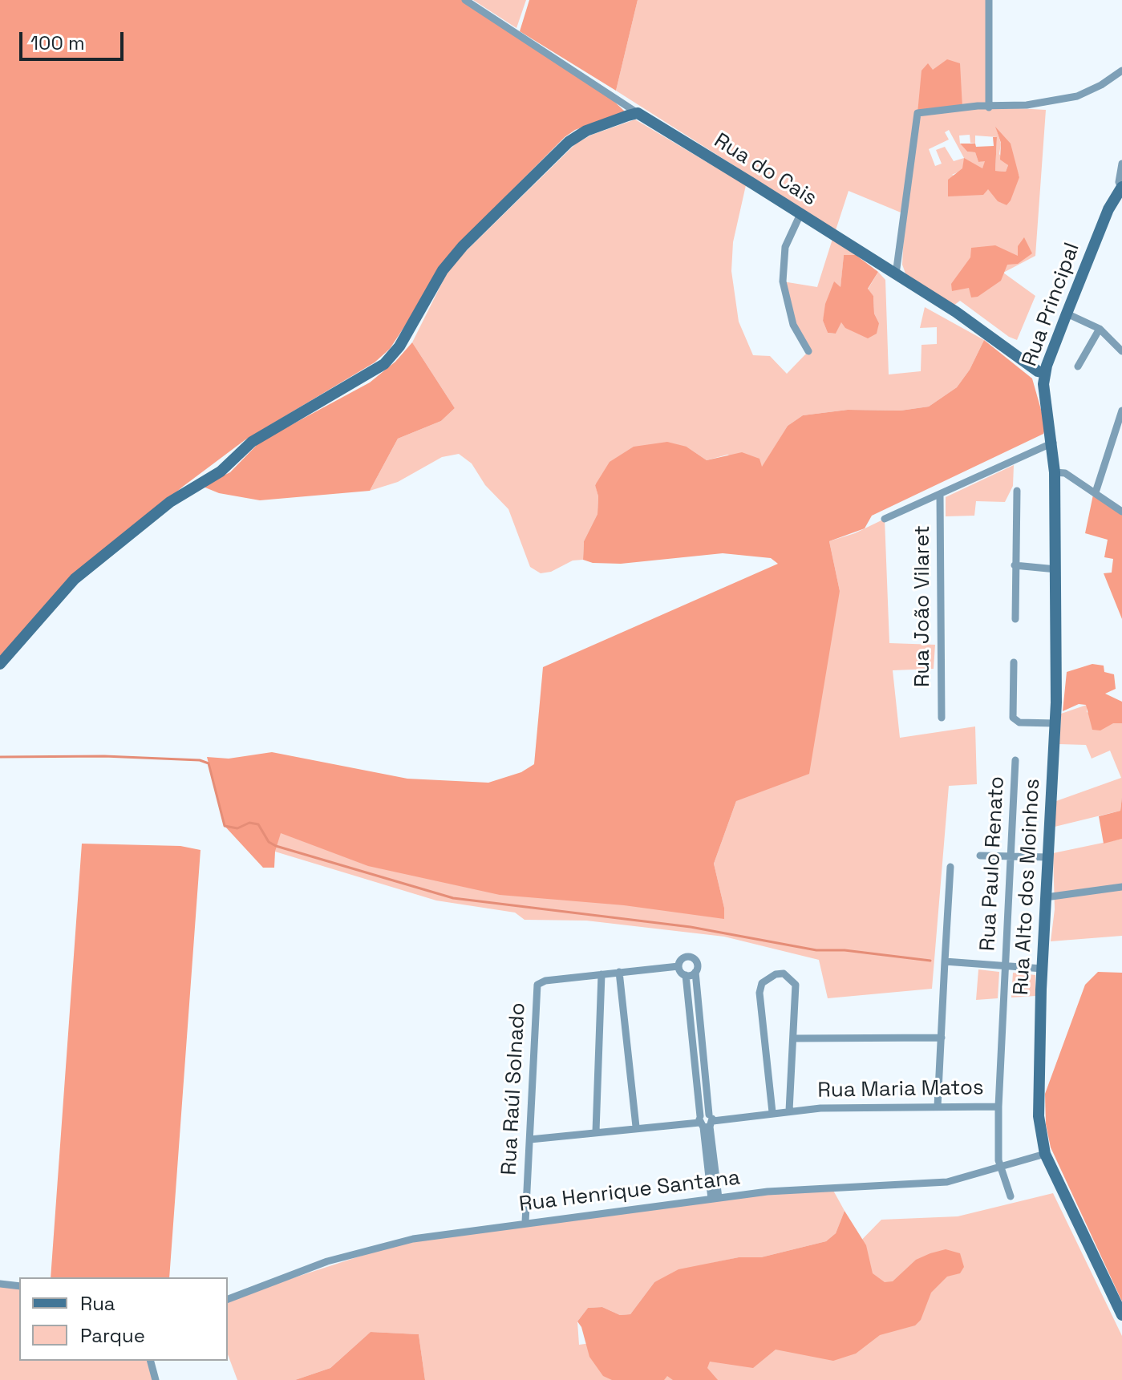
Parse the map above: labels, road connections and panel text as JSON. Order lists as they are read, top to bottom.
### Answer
{
  "streets": {
    "street": [
      "Rua do Cais",
      "Rua Principal",
      "Rua João Vilaret",
      "Rua Paulo Renato",
      "Rua Alto dos Moinhos",
      "Rua Raúl Solnado",
      "Rua Maria Matos",
      "Rua Henrique Santana"
    ]
  },
  "crossings": [
    ["Rua do Cais", "Rua Principal"],
    ["Rua Principal", "Rua Alto dos Moinhos"],
    ["Rua Paulo Renato", "Rua Maria Matos"],
    ["Rua Alto dos Moinhos", "Rua Henrique Santana"],
    ["Rua Raúl Solnado", "Rua Maria Matos"],
    ["Rua Raúl Solnado", "Rua Henrique Santana"],
    ["Rua Maria Matos", "Rua Henrique Santana"]
  ],
  "legend": ["Rua", "Parque"],
  "scale_bar": "100 m"
}
